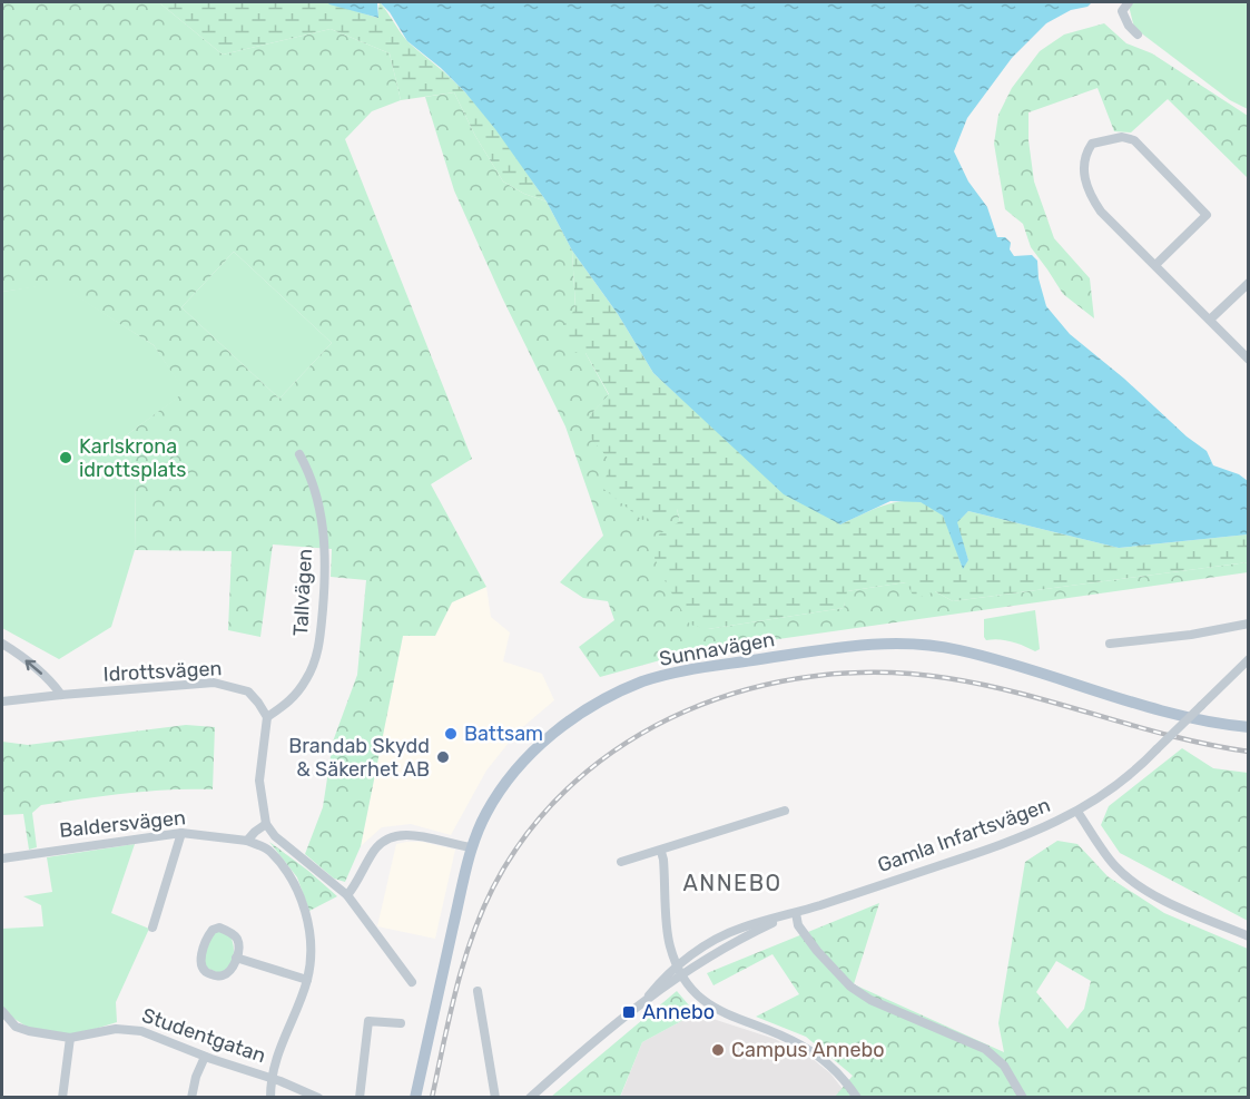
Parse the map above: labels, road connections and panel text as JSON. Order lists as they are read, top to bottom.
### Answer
{
  "streets": {
    "main road": ["Sunnavägen"],
    "street": [
      "Tallvägen",
      "Idrottsvägen",
      "Baldersvägen",
      "Gamla Infartsvägen",
      "Studentgatan"
    ]
  },
  "crossings": [
    ["Tallvägen", "Idrottsvägen"]
  ],
  "districts": ["ANNEBO"],
  "places": {
    "other": [
      "Karlskrona idrottsplats",
      "Battsam",
      "Brandab Skydd & Säkerhet AB",
      "Campus Annebo"
    ],
    "transit": ["Annebo"]
  }
}
